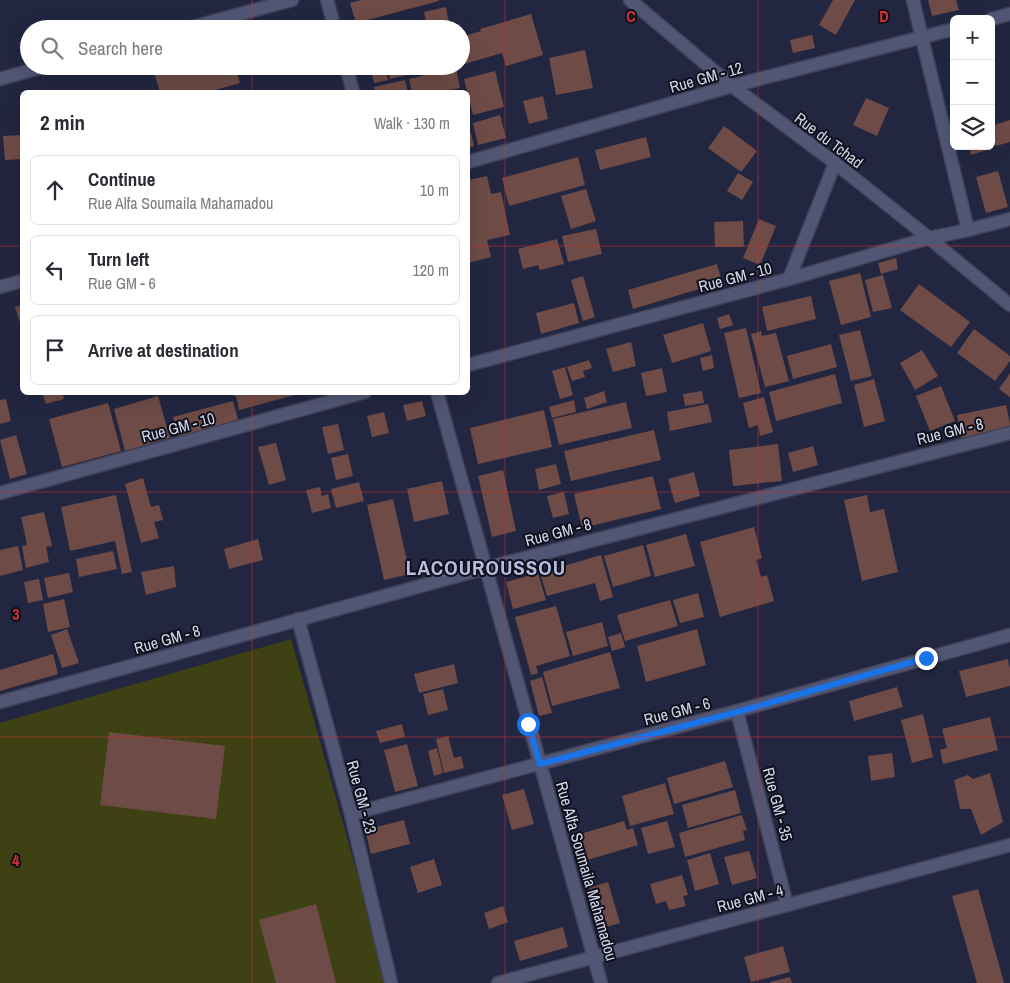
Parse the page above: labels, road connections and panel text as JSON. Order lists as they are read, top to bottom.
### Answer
{
  "streets": {
    "street": [
      "Rue GM - 12",
      "Rue du Tchad",
      "Rue GM - 10",
      "Rue GM - 8",
      "Rue GM - 6",
      "Rue GM - 23",
      "Rue GM - 35",
      "Rue Alfa Soumaila Mahamadou",
      "Rue GM - 4"
    ]
  },
  "crossings": [
    ["Rue GM - 12", "Rue du Tchad"],
    ["Rue du Tchad", "Rue GM - 10"],
    ["Rue GM - 8", "Rue GM - 23"],
    ["Rue GM - 8", "Rue Alfa Soumaila Mahamadou"],
    ["Rue GM - 6", "Rue GM - 23"],
    ["Rue GM - 6", "Rue GM - 35"],
    ["Rue GM - 6", "Rue Alfa Soumaila Mahamadou"],
    ["Rue GM - 35", "Rue GM - 4"],
    ["Rue Alfa Soumaila Mahamadou", "Rue GM - 4"]
  ],
  "districts": ["LACOUROUSSOU"],
  "page": {
    "map_buttons": ["+", "−"],
    "search": "Search here",
    "heading": ["2 min", "Walk · 130 m"],
    "list": [
      ["Continue", "Rue Alfa Soumaila Mahamadou", "10 m"],
      ["Turn left", "Rue GM - 6", "120 m"],
      "Arrive at destination"
    ]
  },
  "grid": {
    "columns": ["C", "D"],
    "rows": ["3", "4"]
  }
}
